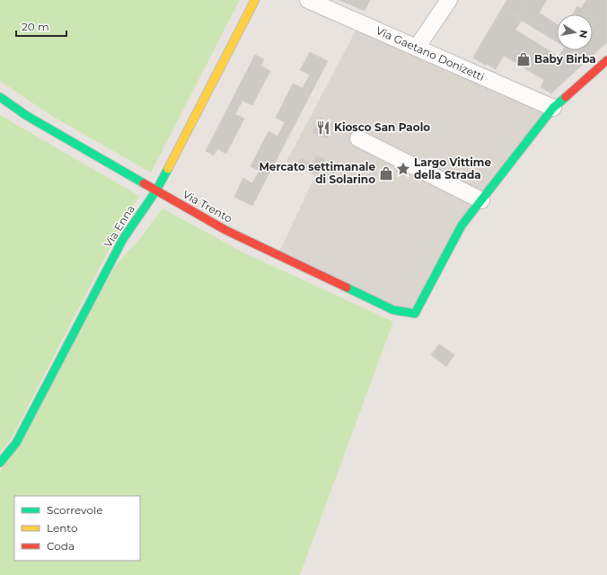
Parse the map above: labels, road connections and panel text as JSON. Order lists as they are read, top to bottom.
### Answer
{
  "streets": {
    "street": ["Via Gaetano Donizetti", "Via Trento", "Via Enna"]
  },
  "crossings": [
    ["Via Trento", "Via Enna"]
  ],
  "places": {
    "shop": ["Baby Birba", "Mercato settimanale di Solarino"],
    "restaurant": ["Kiosco San Paolo"],
    "place": ["Largo Vittime della Strada"]
  },
  "legend": ["Scorrevole", "Lento", "Coda"],
  "scale_bar": "20 m",
  "north": "right"
}
